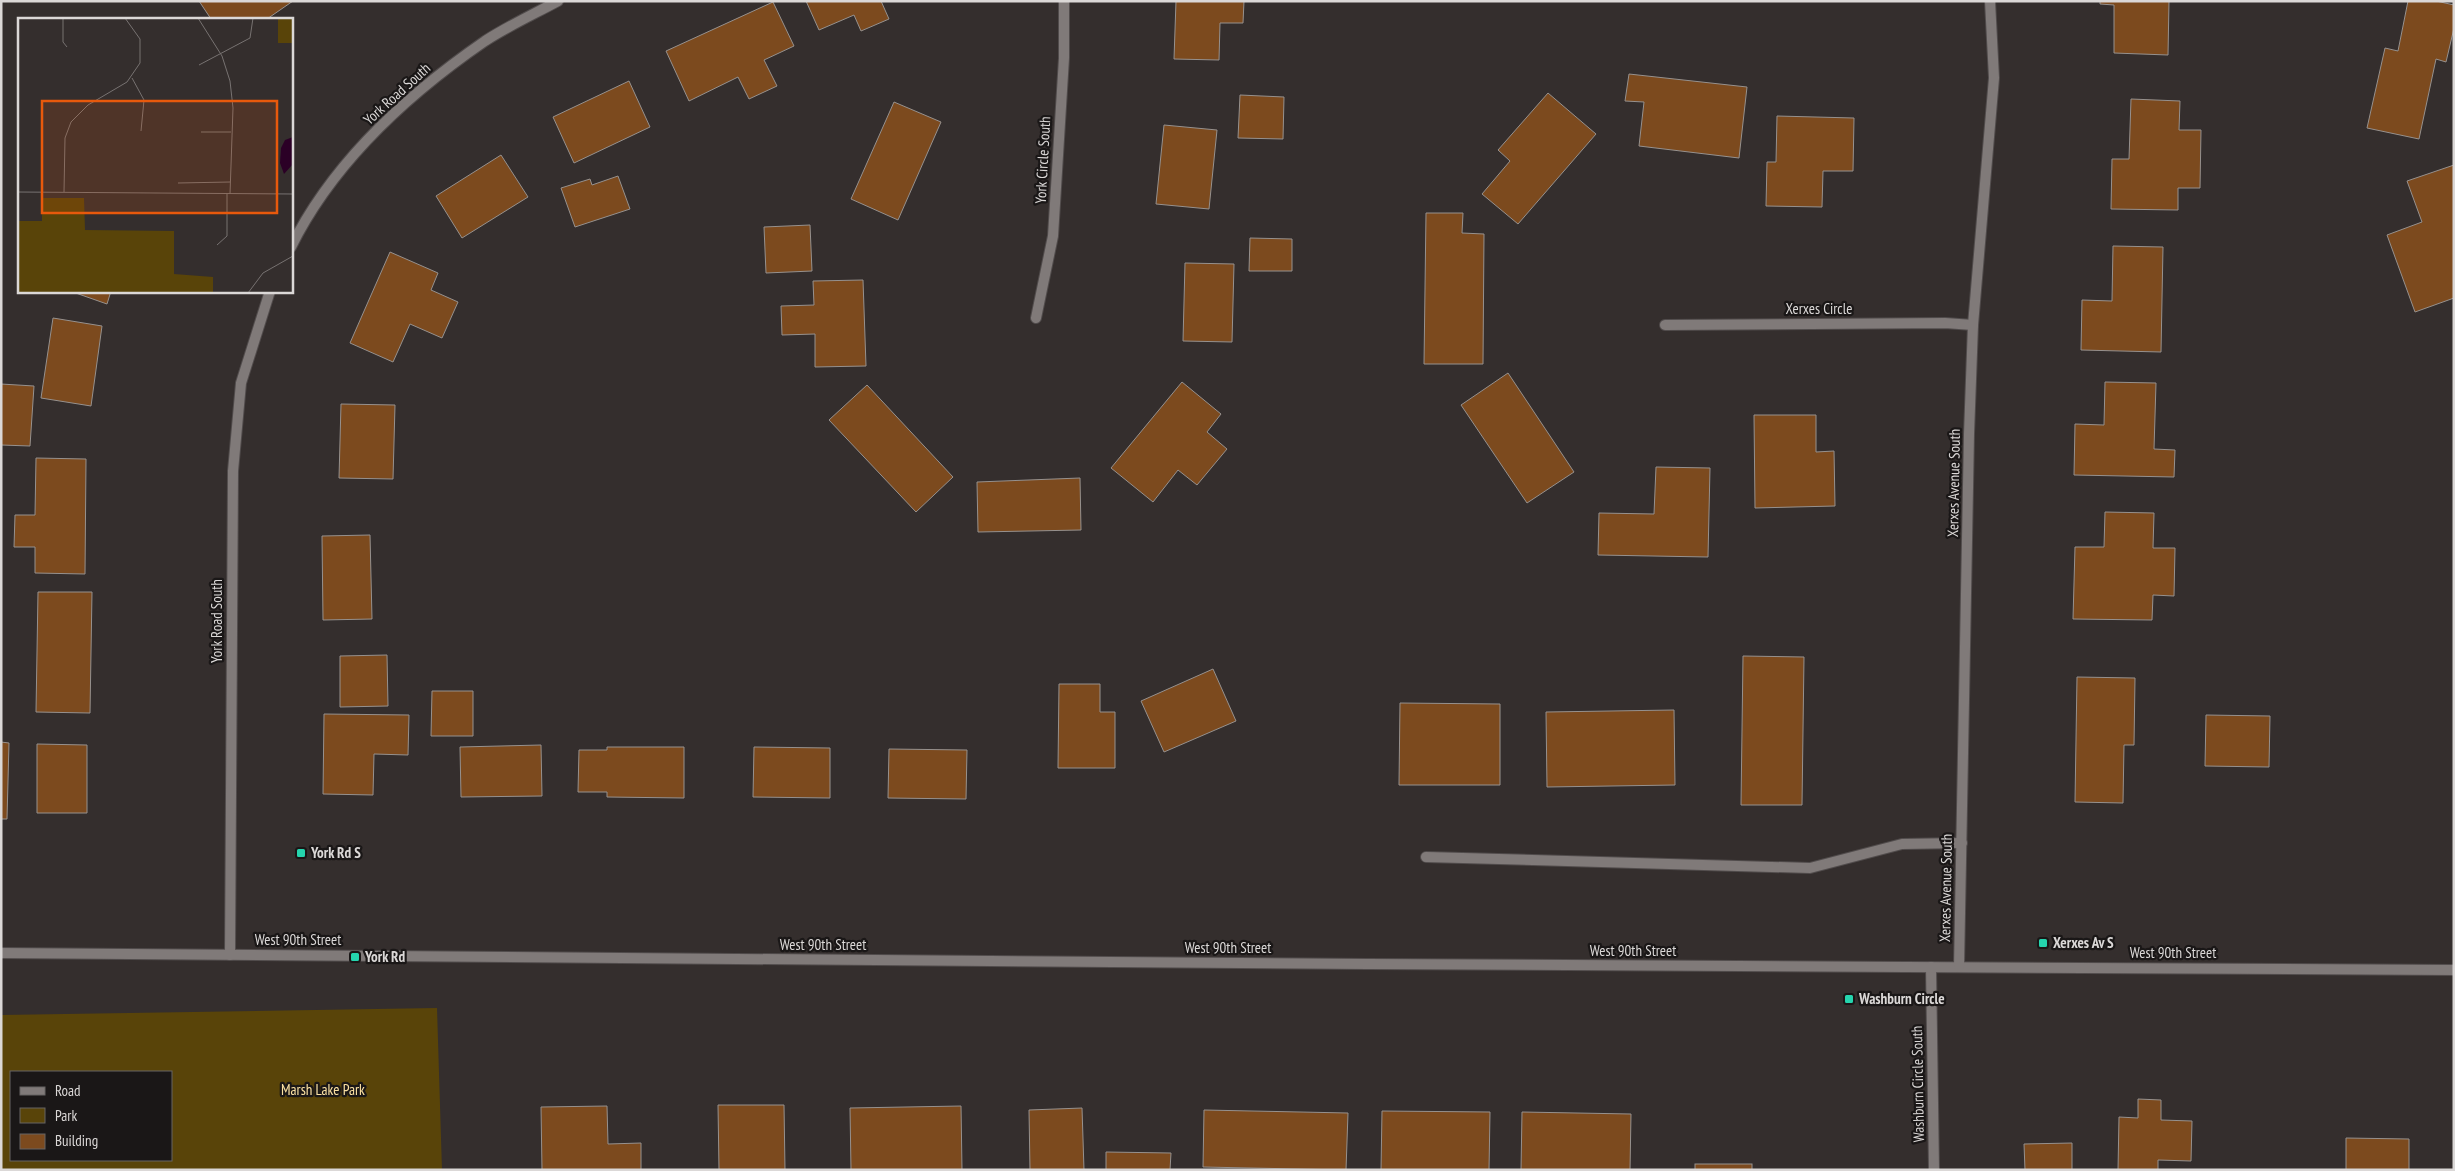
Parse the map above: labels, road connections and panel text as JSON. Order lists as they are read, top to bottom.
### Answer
{
  "streets": {
    "street": [
      "York Road South",
      "York Circle South",
      "Xerxes Circle",
      "Xerxes Avenue South",
      "West 90th Street",
      "Washburn Circle South"
    ]
  },
  "crossings": [
    ["York Road South", "West 90th Street"],
    ["Xerxes Circle", "Xerxes Avenue South"],
    ["Xerxes Avenue South", "West 90th Street"],
    ["West 90th Street", "Washburn Circle South"]
  ],
  "parks": ["Marsh Lake Park"],
  "places": {
    "transit": [
      "York Rd S",
      "Xerxes Av S",
      "York Rd",
      "Washburn Circle"
    ]
  },
  "legend": ["Road", "Park", "Building"]
}
